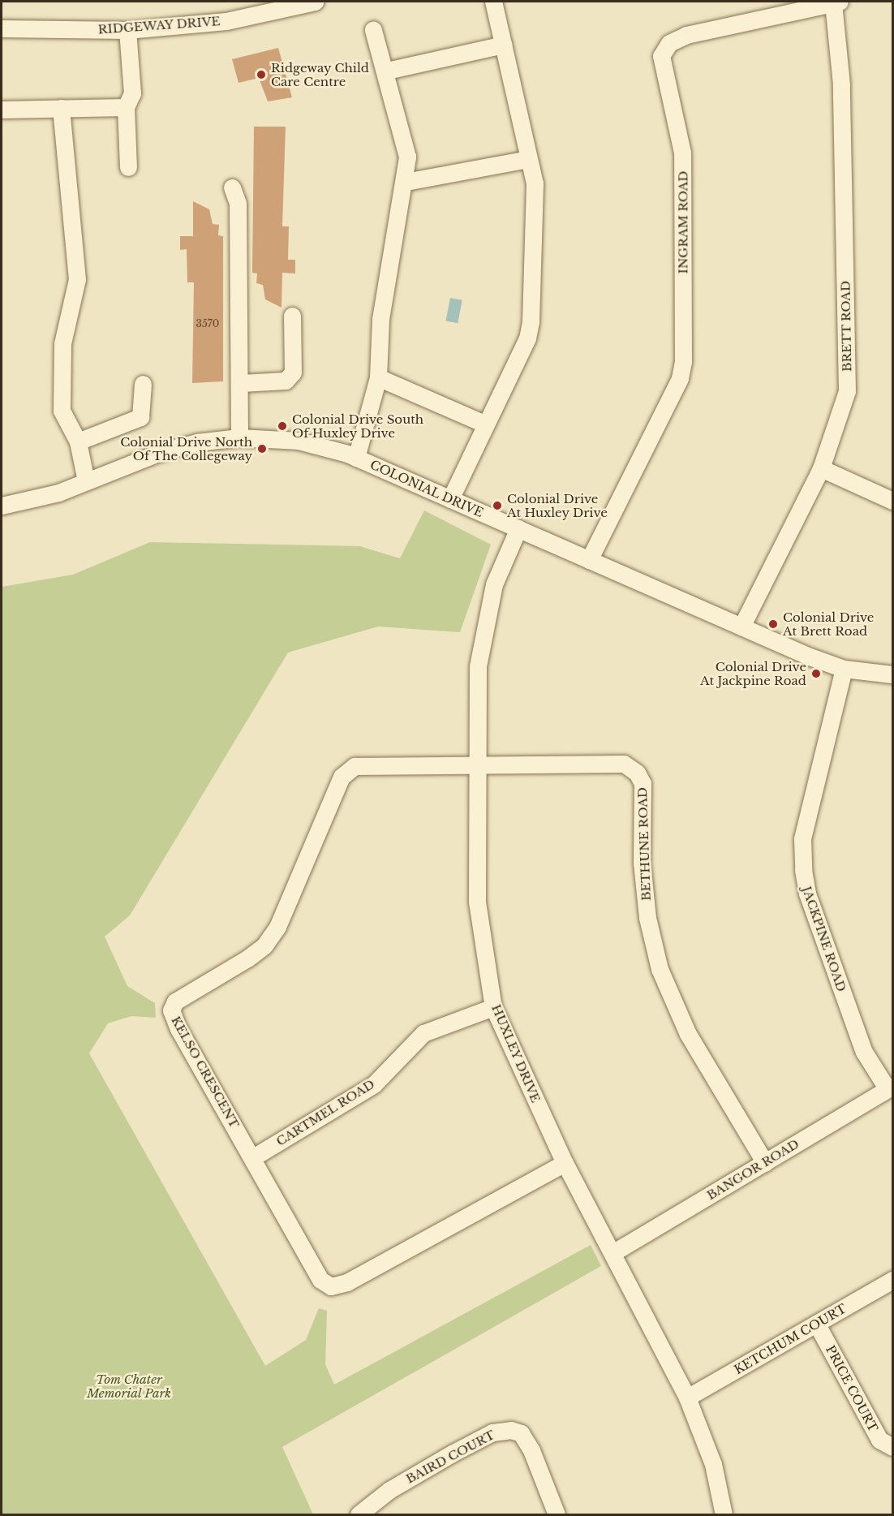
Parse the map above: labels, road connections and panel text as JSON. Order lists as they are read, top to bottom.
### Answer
{
  "streets": {
    "street": [
      "RIDGEWAY DRIVE",
      "INGRAM ROAD",
      "BRETT ROAD",
      "COLONIAL DRIVE",
      "BETHUNE ROAD",
      "JACKPINE ROAD",
      "HUXLEY DRIVE",
      "KELSO CRESCENT",
      "CARTMEL ROAD",
      "BANGOR ROAD",
      "KETCHUM COURT",
      "PRICE COURT",
      "BAIRD COURT"
    ]
  },
  "crossings": [
    ["INGRAM ROAD", "BRETT ROAD"],
    ["INGRAM ROAD", "COLONIAL DRIVE"],
    ["BRETT ROAD", "COLONIAL DRIVE"],
    ["COLONIAL DRIVE", "JACKPINE ROAD"],
    ["COLONIAL DRIVE", "HUXLEY DRIVE"],
    ["BETHUNE ROAD", "HUXLEY DRIVE"],
    ["BETHUNE ROAD", "KELSO CRESCENT"],
    ["BETHUNE ROAD", "BANGOR ROAD"],
    ["JACKPINE ROAD", "BANGOR ROAD"],
    ["HUXLEY DRIVE", "KELSO CRESCENT"],
    ["HUXLEY DRIVE", "CARTMEL ROAD"],
    ["HUXLEY DRIVE", "BANGOR ROAD"],
    ["HUXLEY DRIVE", "KETCHUM COURT"],
    ["KELSO CRESCENT", "CARTMEL ROAD"],
    ["KETCHUM COURT", "PRICE COURT"]
  ],
  "parks": ["Tom Chater Memorial Park"],
  "places": [
    "Ridgeway Child Care Centre",
    "Colonial Drive South Of Huxley Drive",
    "Colonial Drive North Of The Collegeway",
    "Colonial Drive At Huxley Drive",
    "Colonial Drive At Brett Road",
    "Colonial Drive At Jackpine Road"
  ],
  "house_numbers": ["3570"]
}
